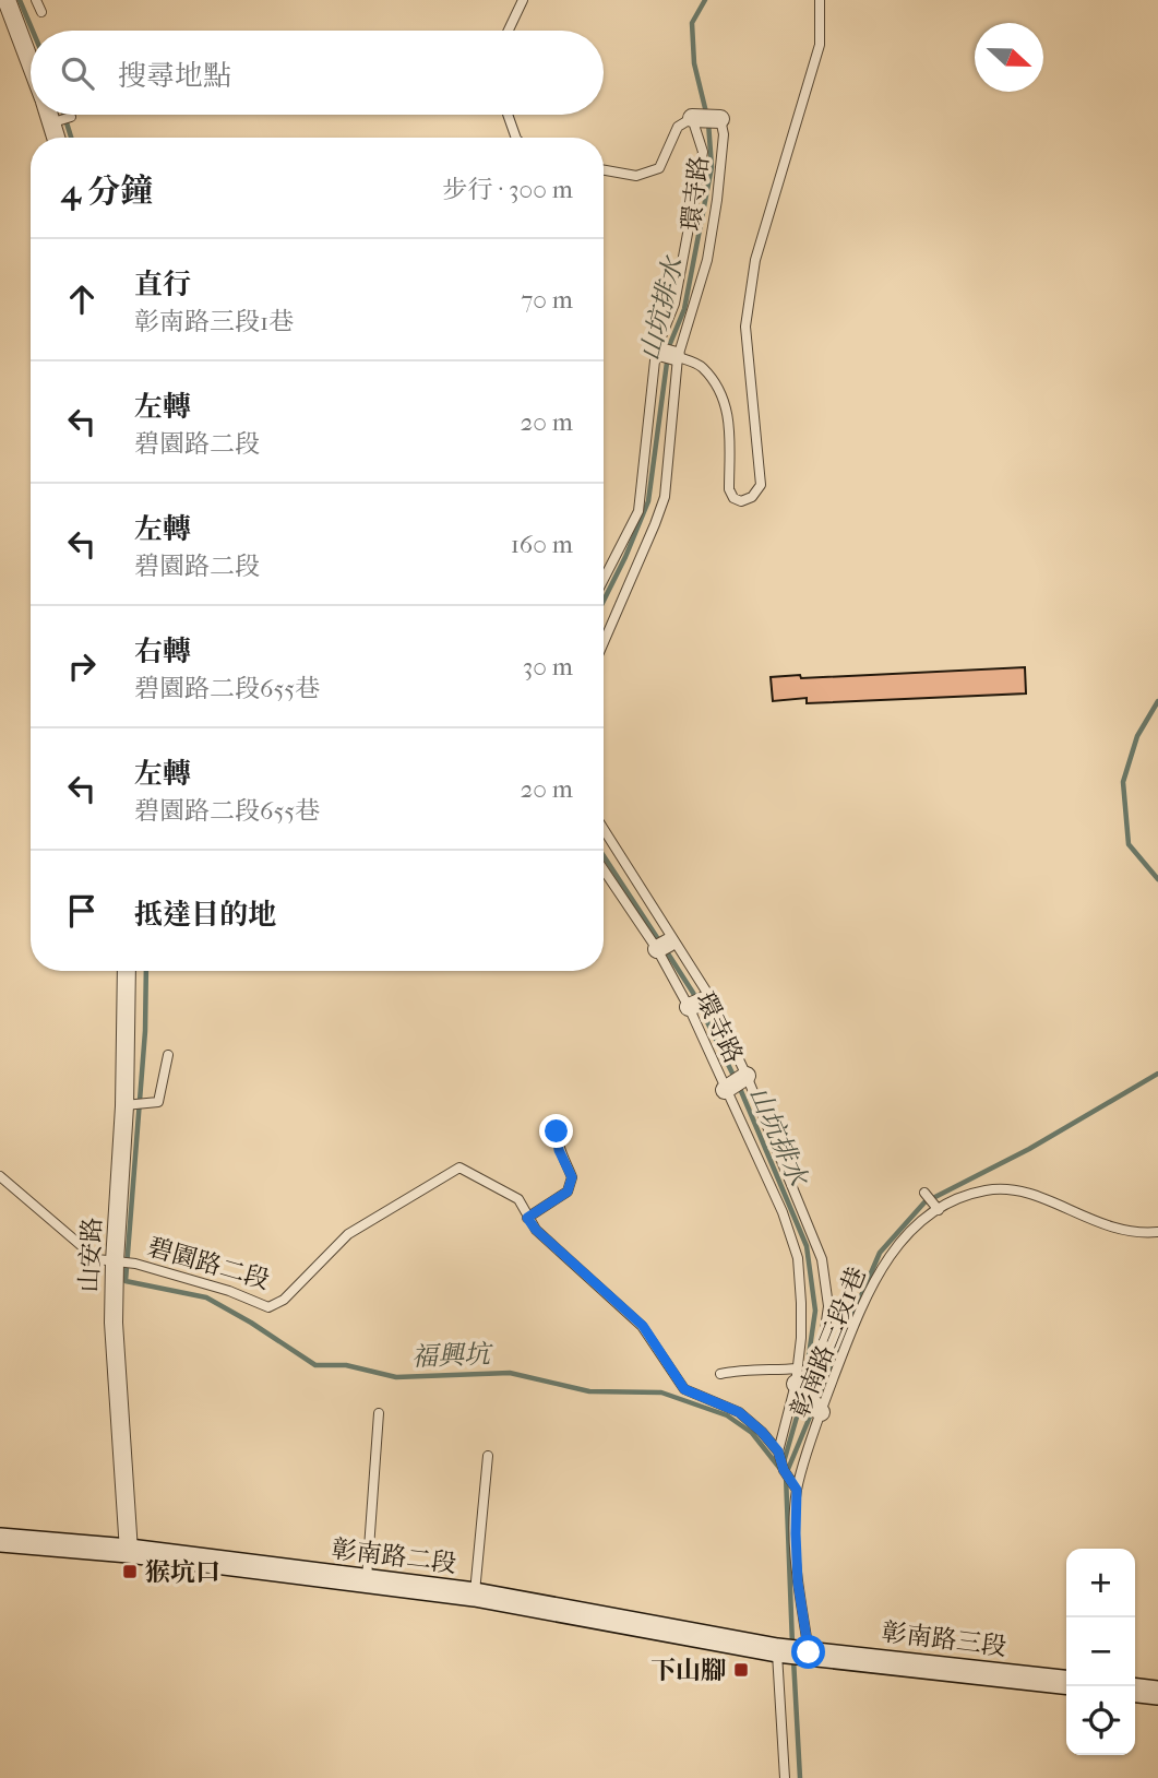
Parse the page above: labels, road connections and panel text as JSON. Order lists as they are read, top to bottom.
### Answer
{
  "streets": {
    "street": ["山安路", "彰南路二段", "彰南路三段"],
    "lane": ["環寺路", "碧園路二段", "彰南路三段1巷"]
  },
  "crossings": [
    ["環寺路", "碧園路二段"],
    ["環寺路", "彰南路三段1巷"],
    ["山安路", "碧園路二段"],
    ["山安路", "彰南路二段"],
    ["碧園路二段", "彰南路三段1巷"],
    ["彰南路三段1巷", "彰南路二段"],
    ["彰南路三段1巷", "彰南路三段"],
    ["彰南路二段", "彰南路三段"]
  ],
  "water": ["山坑排水", "福興坑"],
  "places": {
    "transit": ["猴坑口", "下山腳"]
  },
  "north": "right",
  "page": {
    "search": "搜尋地點",
    "heading": ["4 分鐘", "步行 · 300 m"],
    "list": [
      ["直行", "彰南路三段1巷", "70 m"],
      ["左轉", "碧園路二段", "20 m"],
      ["左轉", "碧園路二段", "160 m"],
      ["右轉", "碧園路二段655巷", "30 m"],
      ["左轉", "碧園路二段655巷", "20 m"],
      "抵達目的地"
    ],
    "map_buttons": ["+", "−"]
  }
}
